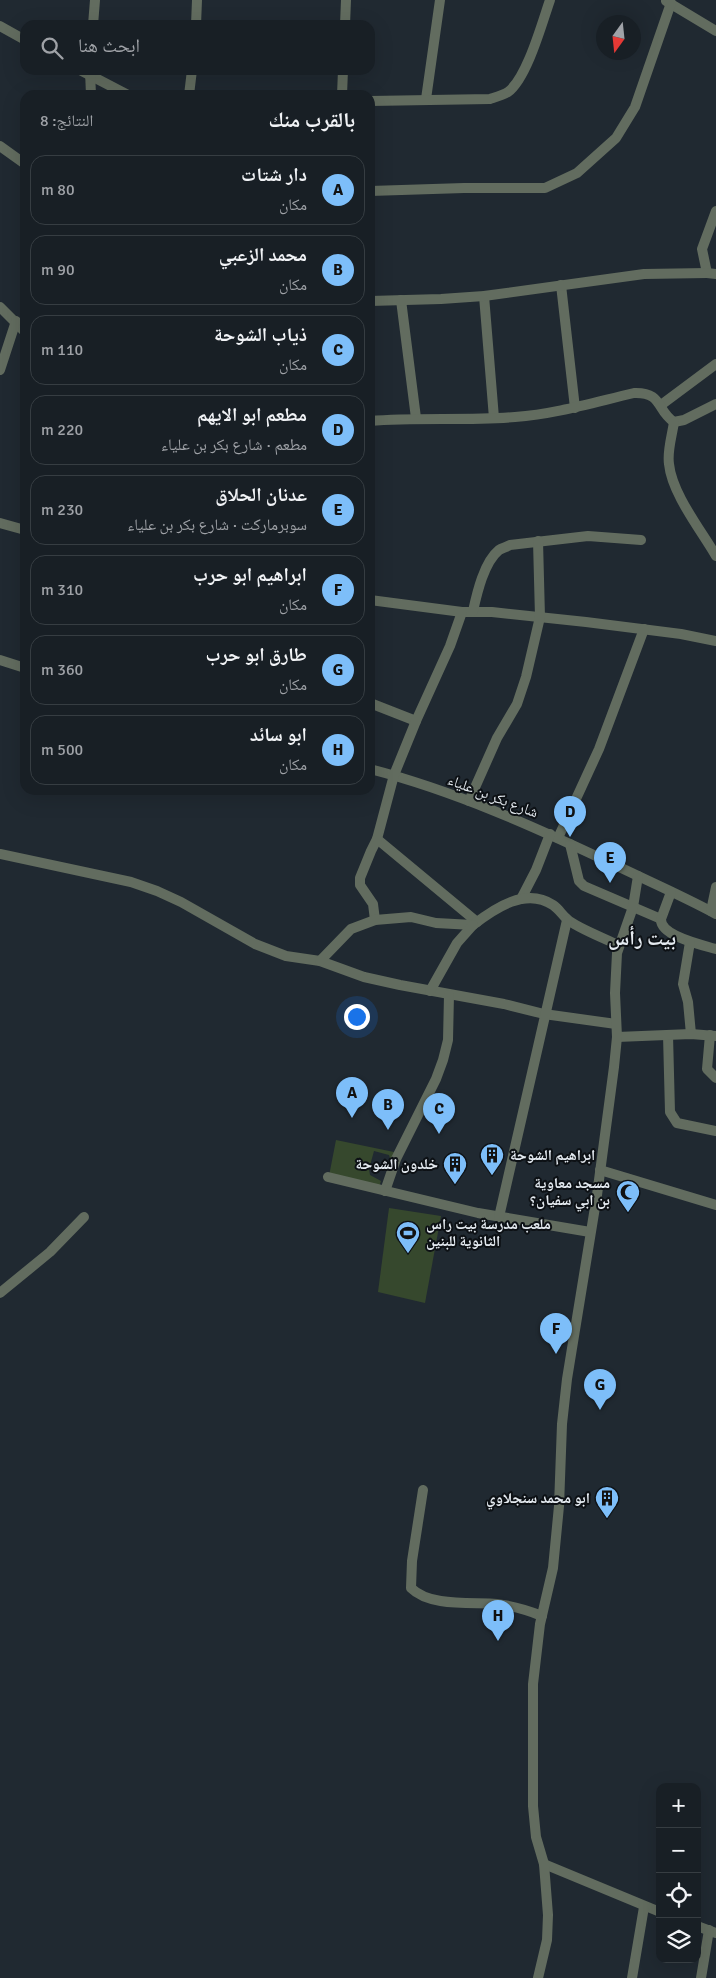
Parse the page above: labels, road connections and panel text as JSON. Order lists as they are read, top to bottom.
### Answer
{
  "streets": {
    "street": ["شارع بكر بن علياء"]
  },
  "districts": ["بيت رأس"],
  "places": {
    "building": ["ابراهيم الشوحة", "خلدون الشوحة", "ابو محمد سنجلاوي"],
    "mosque": ["مسجد معاوية بن ابي سفيان؟"],
    "sports": ["ملعب مدرسة بيت راس الثانوية للبنين"]
  },
  "north": "bottom",
  "page": {
    "search": "ابحث هنا",
    "heading": ["بالقرب منك", "النتائج: 8"],
    "list": [
      {
        "mark": "A",
        "name": "دار شتات",
        "note": "مكان",
        "value": "80 m"
      },
      {
        "mark": "B",
        "name": "محمد الزعبي",
        "note": "مكان",
        "value": "90 m"
      },
      {
        "mark": "C",
        "name": "ذياب الشوحة",
        "note": "مكان",
        "value": "110 m"
      },
      {
        "mark": "D",
        "name": "مطعم ابو الايهم",
        "note": "مطعم · شارع بكر بن علياء",
        "value": "220 m"
      },
      {
        "mark": "E",
        "name": "عدنان الحلاق",
        "note": "سوبرماركت · شارع بكر بن علياء",
        "value": "230 m"
      },
      {
        "mark": "F",
        "name": "ابراهيم ابو حرب",
        "note": "مكان",
        "value": "310 m"
      },
      {
        "mark": "G",
        "name": "طارق ابو حرب",
        "note": "مكان",
        "value": "360 m"
      },
      {
        "mark": "H",
        "name": "ابو سائد",
        "note": "مكان",
        "value": "500 m"
      }
    ],
    "pins": [
      "D",
      "E",
      "A",
      "B",
      "C",
      "F",
      "G",
      "H"
    ],
    "map_buttons": ["+", "−"]
  }
}
